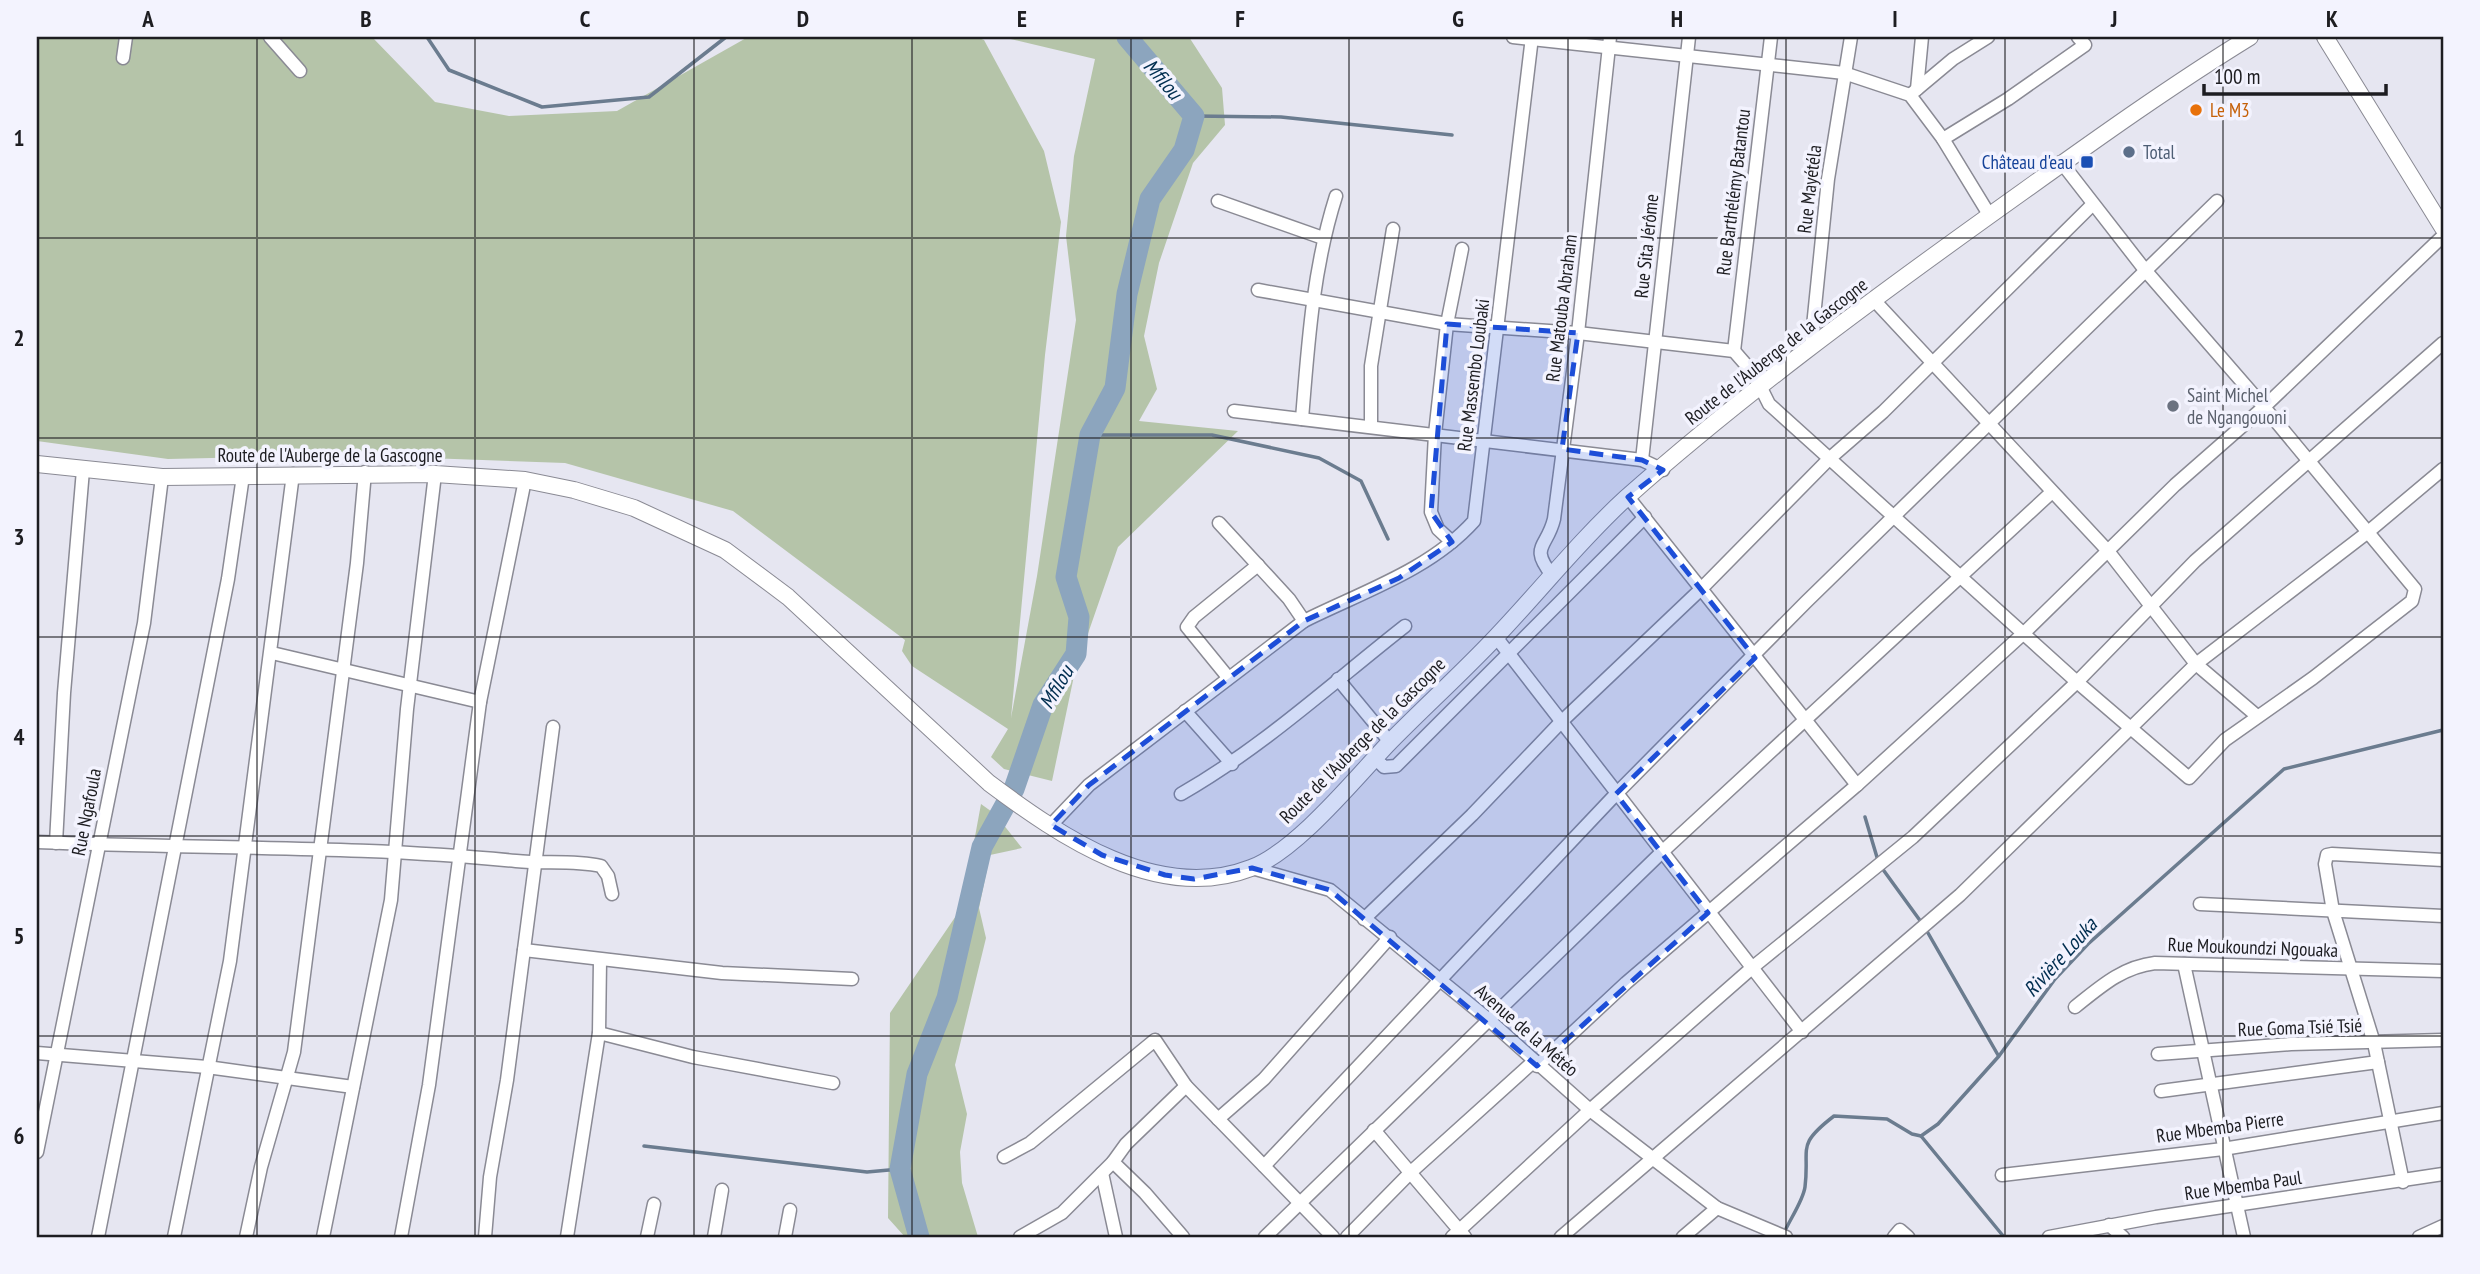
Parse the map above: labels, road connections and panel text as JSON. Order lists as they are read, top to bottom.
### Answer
{
  "streets": {
    "street": [
      "Rue Mayétéla",
      "Rue Barthélémy Batantou",
      "Rue Sita Jérôme",
      "Rue Matouba Abraham",
      "Route de l'Auberge de la Gascogne",
      "Rue Massembo Loubaki",
      "Rue Ngafoula",
      "Rue Moukoundzi Ngouaka",
      "Rue Goma Tsié Tsié",
      "Avenue de la Météo",
      "Rue Mbemba Pierre",
      "Rue Mbemba Paul"
    ]
  },
  "crossings": [
    ["Rue Mayétéla", "Route de l'Auberge de la Gascogne"],
    ["Rue Matouba Abraham", "Route de l'Auberge de la Gascogne"],
    ["Route de l'Auberge de la Gascogne", "Rue Massembo Loubaki"],
    ["Route de l'Auberge de la Gascogne", "Rue Ngafoula"],
    ["Route de l'Auberge de la Gascogne", "Avenue de la Météo"]
  ],
  "water": ["Mfilou", "Rivière Louka"],
  "places": {
    "other": ["Le M3", "Total", "Saint Michel de Ngangouoni"],
    "transit": ["Château d'eau"]
  },
  "scale_bar": "100 m",
  "grid": {
    "columns": [
      "A",
      "B",
      "C",
      "D",
      "E",
      "F",
      "G",
      "H",
      "I",
      "J",
      "K"
    ],
    "rows": [
      "1",
      "2",
      "3",
      "4",
      "5",
      "6"
    ]
  }
}
